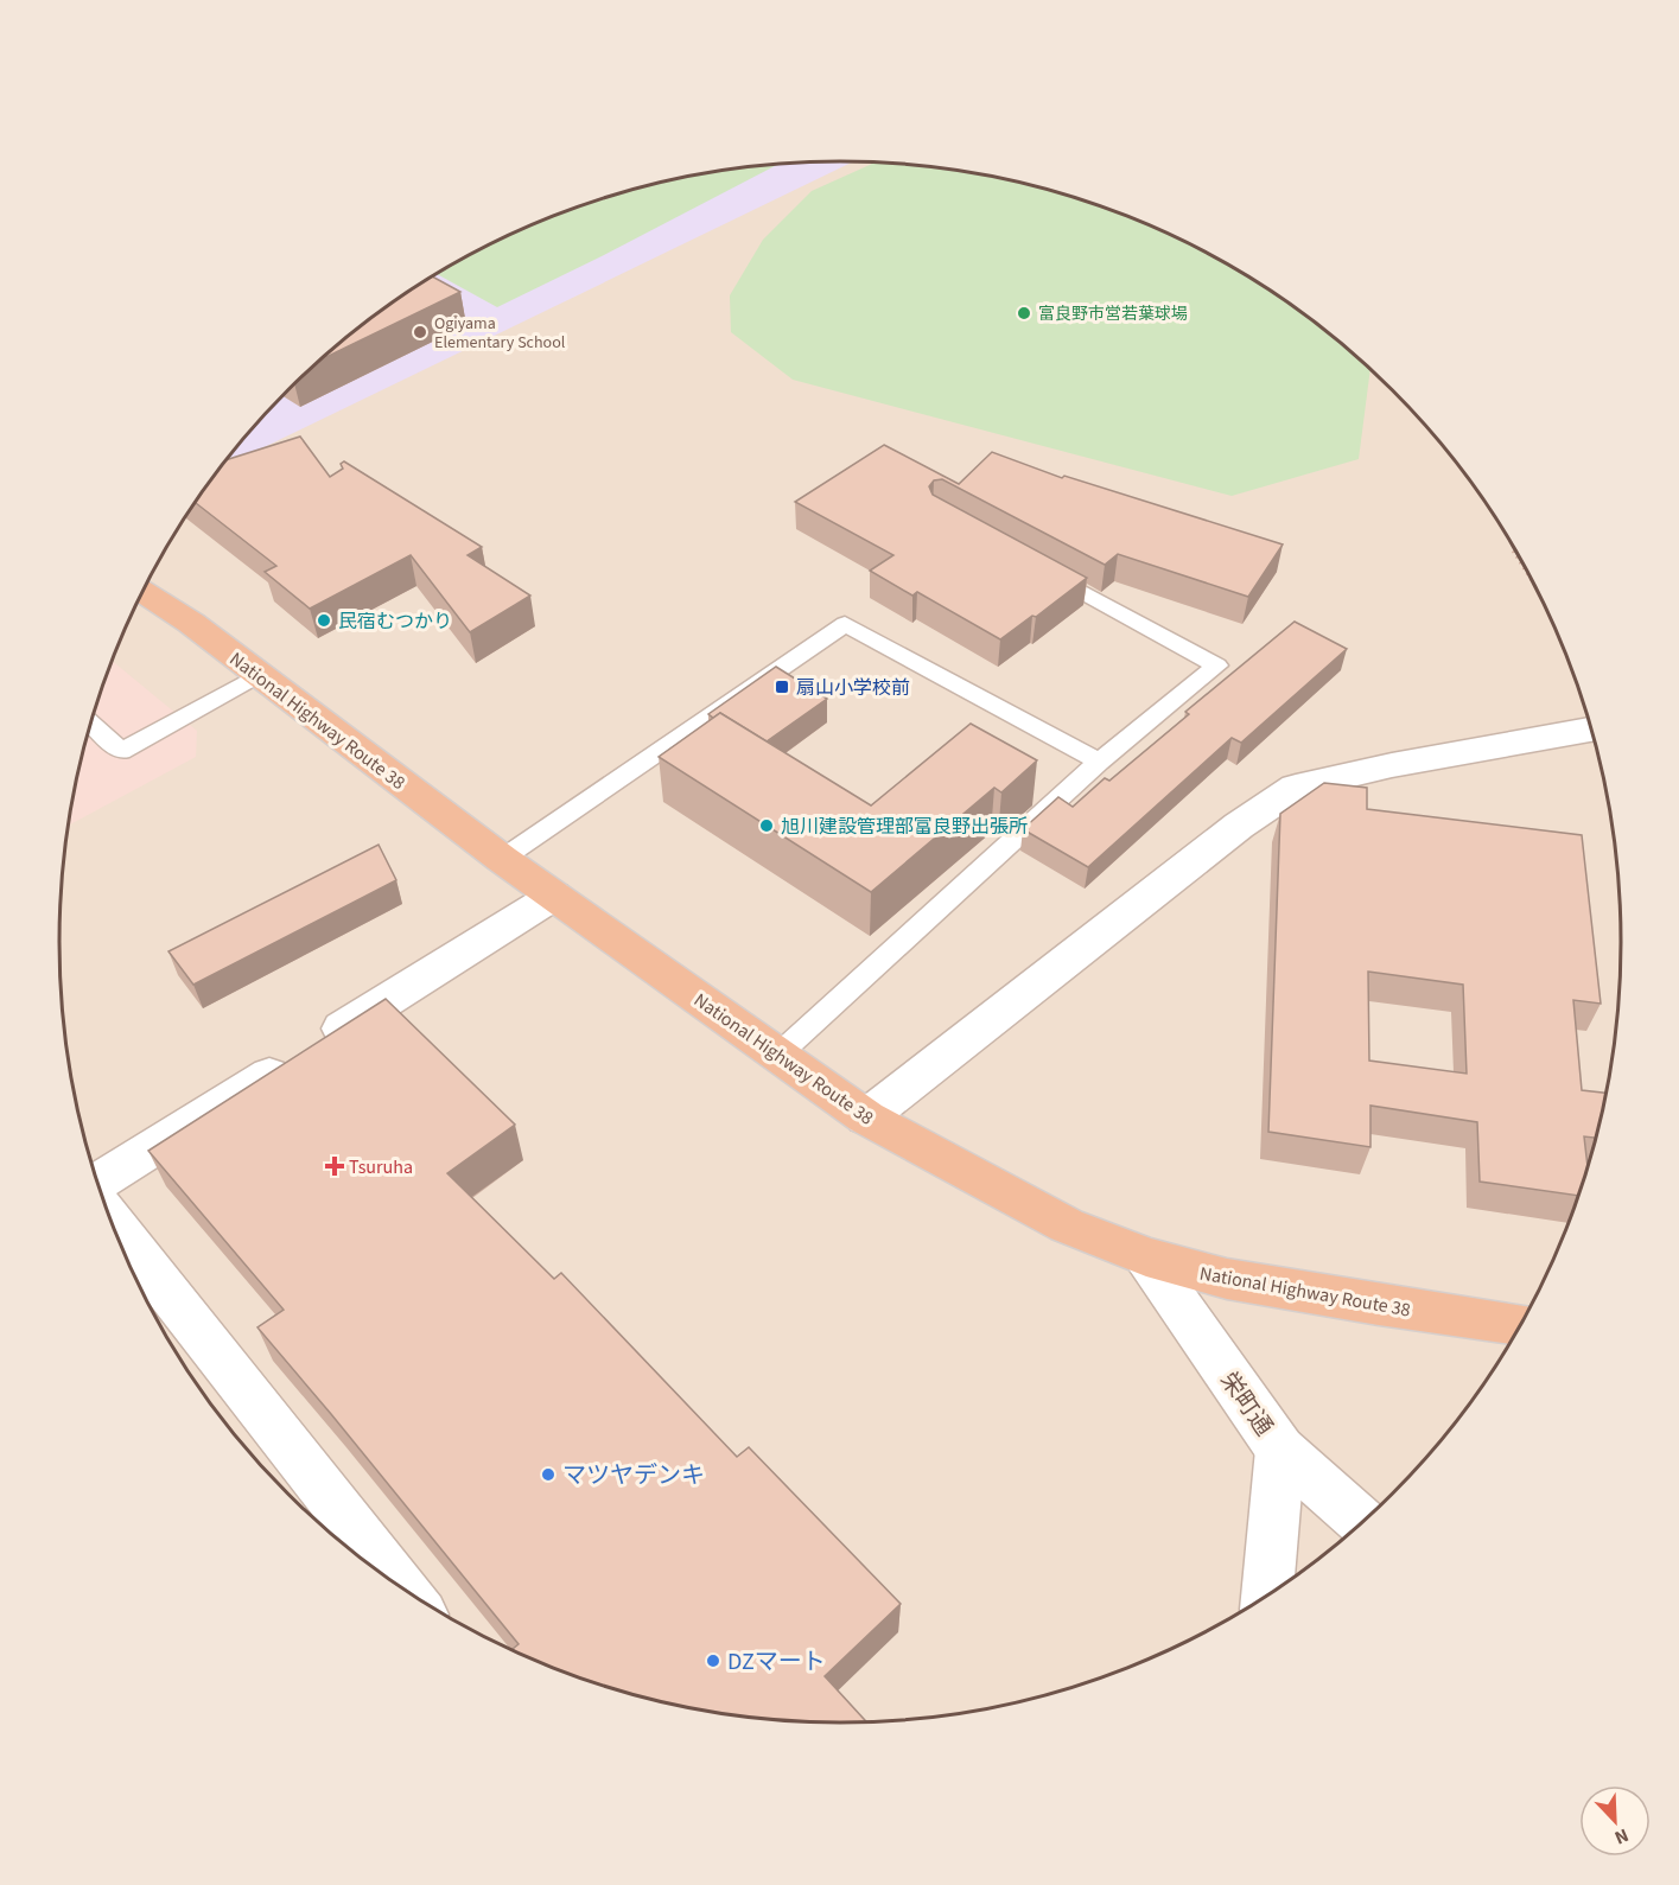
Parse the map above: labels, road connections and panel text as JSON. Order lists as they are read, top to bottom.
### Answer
{
  "streets": {
    "highway": ["National Highway Route 38"],
    "street": ["栄町通"]
  },
  "crossings": [
    ["National Highway Route 38", "栄町通"]
  ],
  "places": {
    "other": [
      "富良野市営若葉球場",
      "Ogiyama Elementary School",
      "民宿むつかり",
      "旭川建設管理部富良野出張所",
      "マツヤデンキ",
      "DZマート"
    ],
    "transit": ["扇山小学校前"],
    "health": ["Tsuruha"]
  },
  "north": "bottom right"
}
